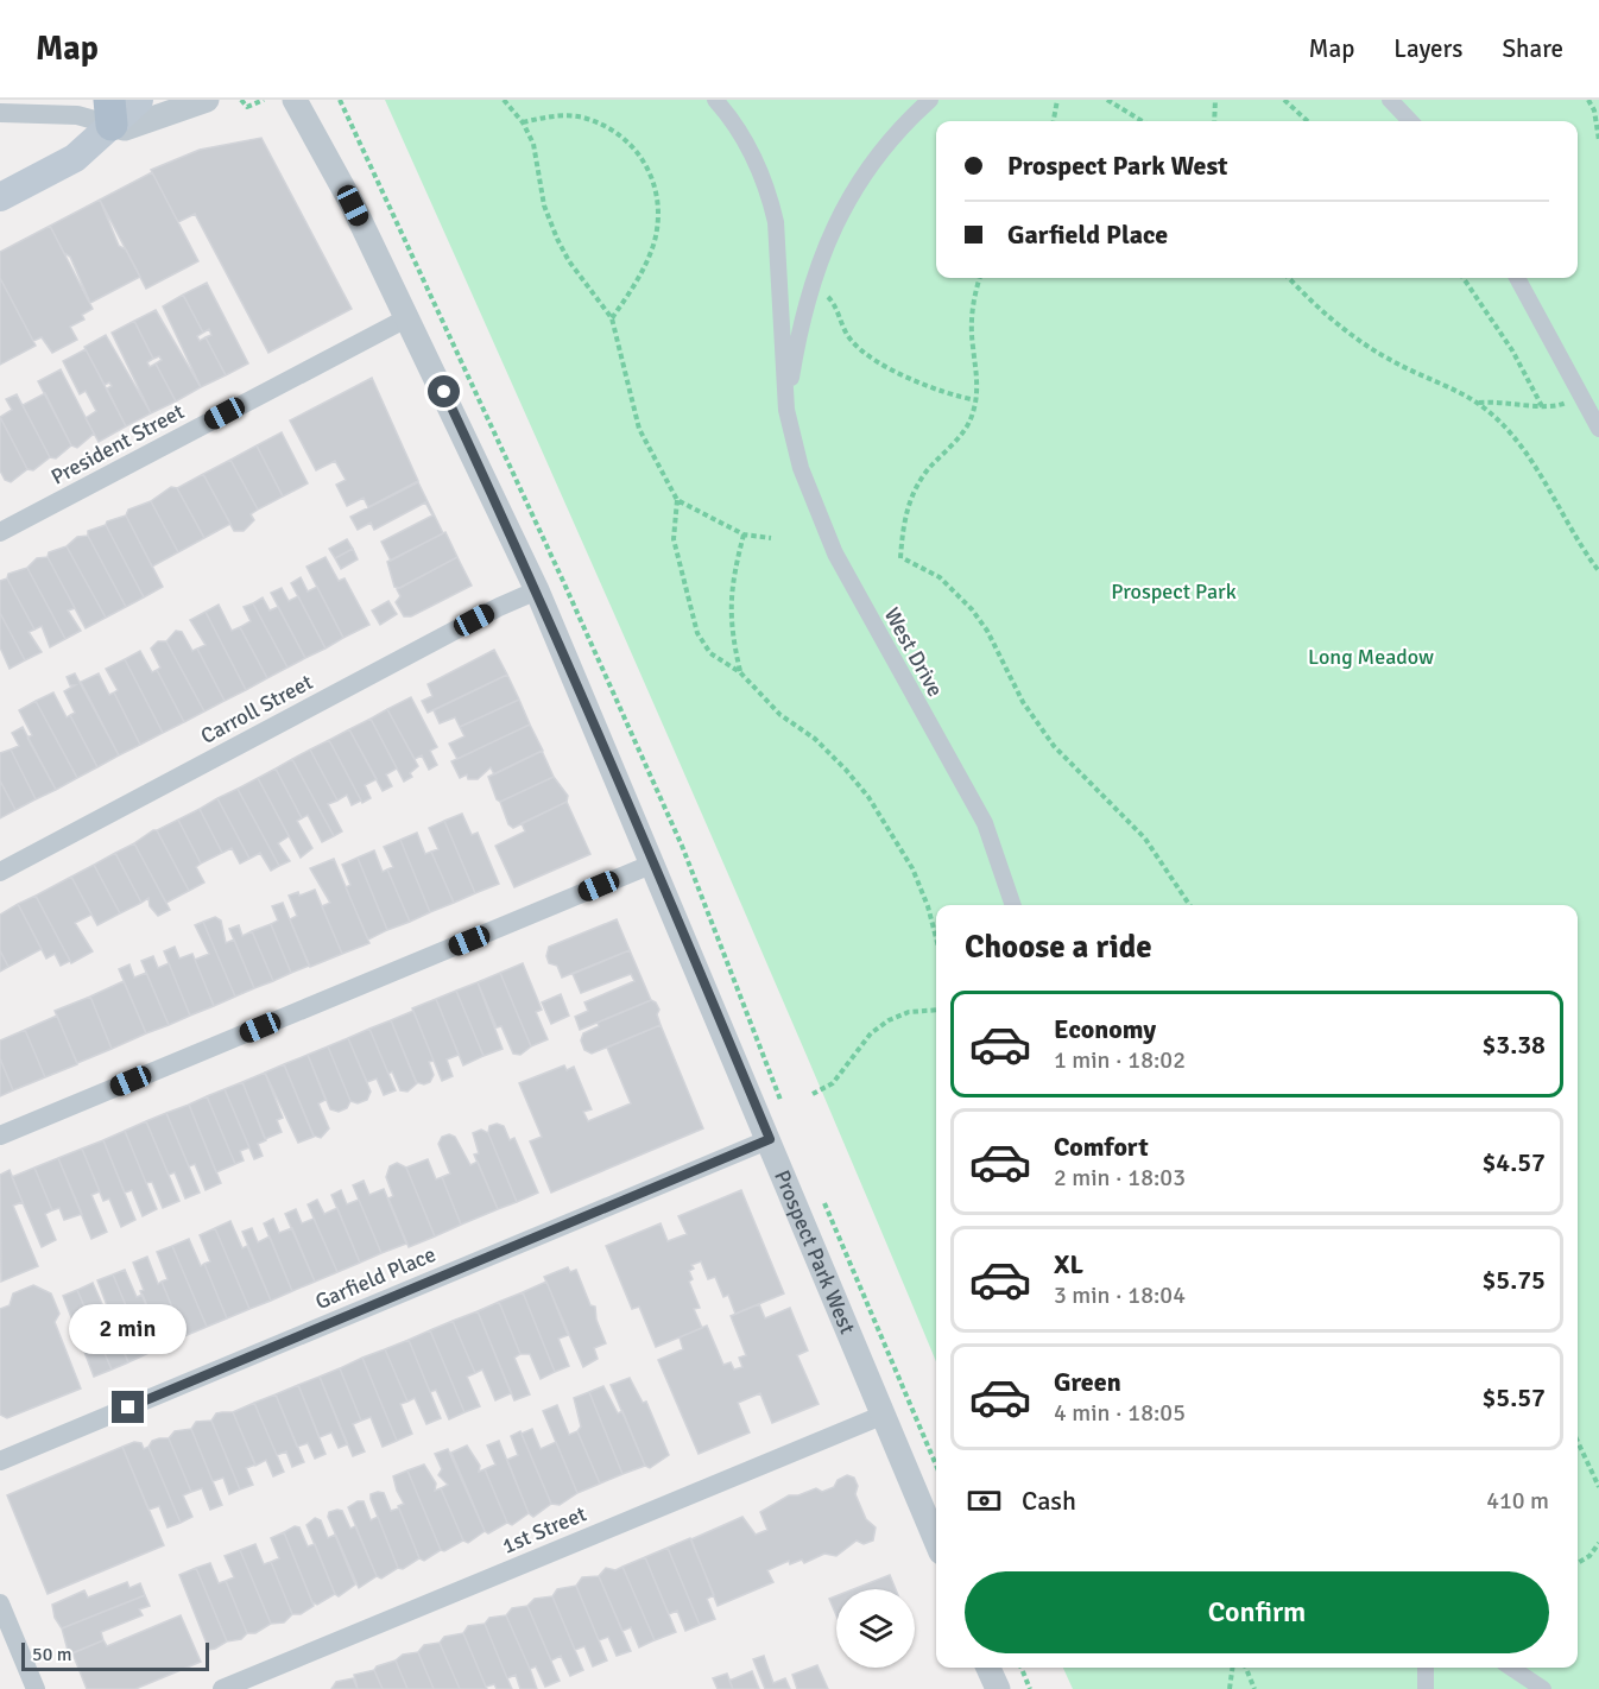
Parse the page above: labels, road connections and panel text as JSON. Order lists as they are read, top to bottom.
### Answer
{
  "streets": {
    "street": [
      "President Street",
      "West Drive",
      "Carroll Street",
      "Prospect Park West",
      "Garfield Place",
      "1st Street"
    ]
  },
  "crossings": [
    ["President Street", "Prospect Park West"],
    ["Carroll Street", "Prospect Park West"],
    ["Prospect Park West", "Garfield Place"],
    ["Prospect Park West", "1st Street"]
  ],
  "parks": ["Prospect Park", "Long Meadow"],
  "scale_bar": "50 m",
  "page": {
    "header": "Map",
    "nav": ["Map", "Layers", "Share"],
    "banner": ["Prospect Park West", "Garfield Place"],
    "heading": "Choose a ride",
    "list": [
      {
        "name": "Economy",
        "note": "1 min · 18:02",
        "value": "$3.38"
      },
      {
        "name": "Comfort",
        "note": "2 min · 18:03",
        "value": "$4.57"
      },
      {
        "name": "XL",
        "note": "3 min · 18:04",
        "value": "$5.75"
      },
      {
        "name": "Green",
        "note": "4 min · 18:05",
        "value": "$5.57"
      }
    ],
    "bubble": "2 min",
    "pay": ["Cash", "410 m"],
    "buttons": "Confirm",
    "scale": "50 m"
  }
}
